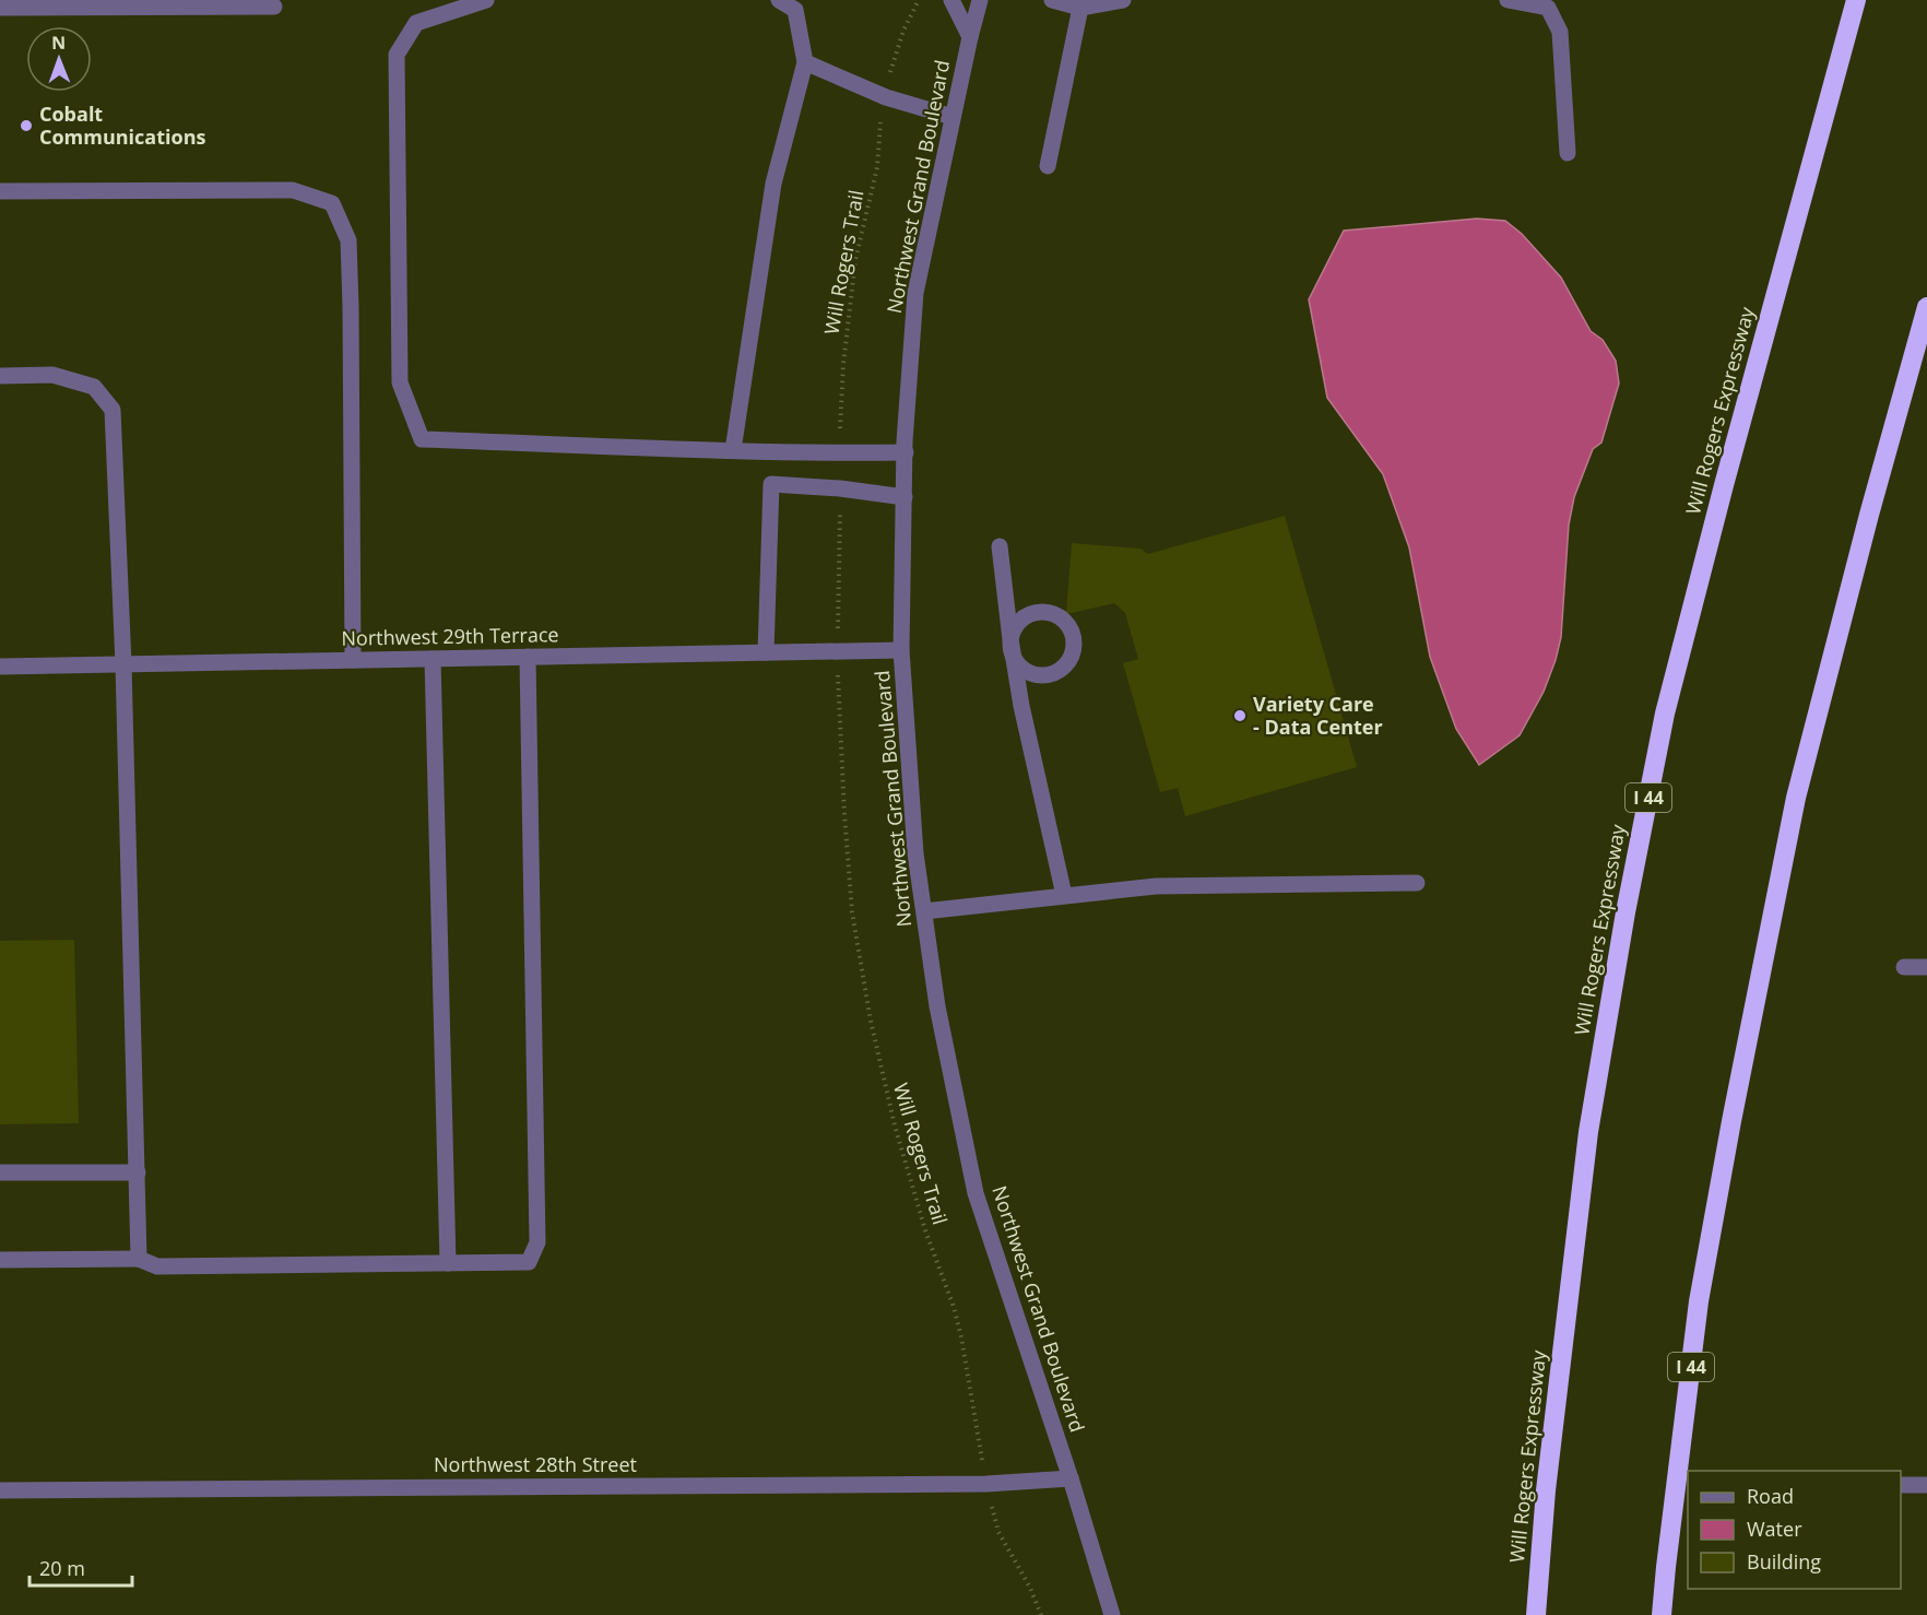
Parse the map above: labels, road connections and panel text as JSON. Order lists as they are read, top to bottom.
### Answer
{
  "streets": {
    "highway": ["Will Rogers Expressway", "I 44"],
    "street": ["Northwest Grand Boulevard", "Northwest 29th Terrace", "Northwest 28th Street"],
    "path": ["Will Rogers Trail"]
  },
  "crossings": [
    ["Northwest Grand Boulevard", "Northwest 29th Terrace"],
    ["Northwest Grand Boulevard", "Northwest 28th Street"],
    ["Will Rogers Trail", "Northwest 28th Street"]
  ],
  "places": ["Cobalt Communications", "Variety Care - Data Center"],
  "legend": ["Road", "Water", "Building"],
  "scale_bar": "20 m",
  "north": "top"
}
